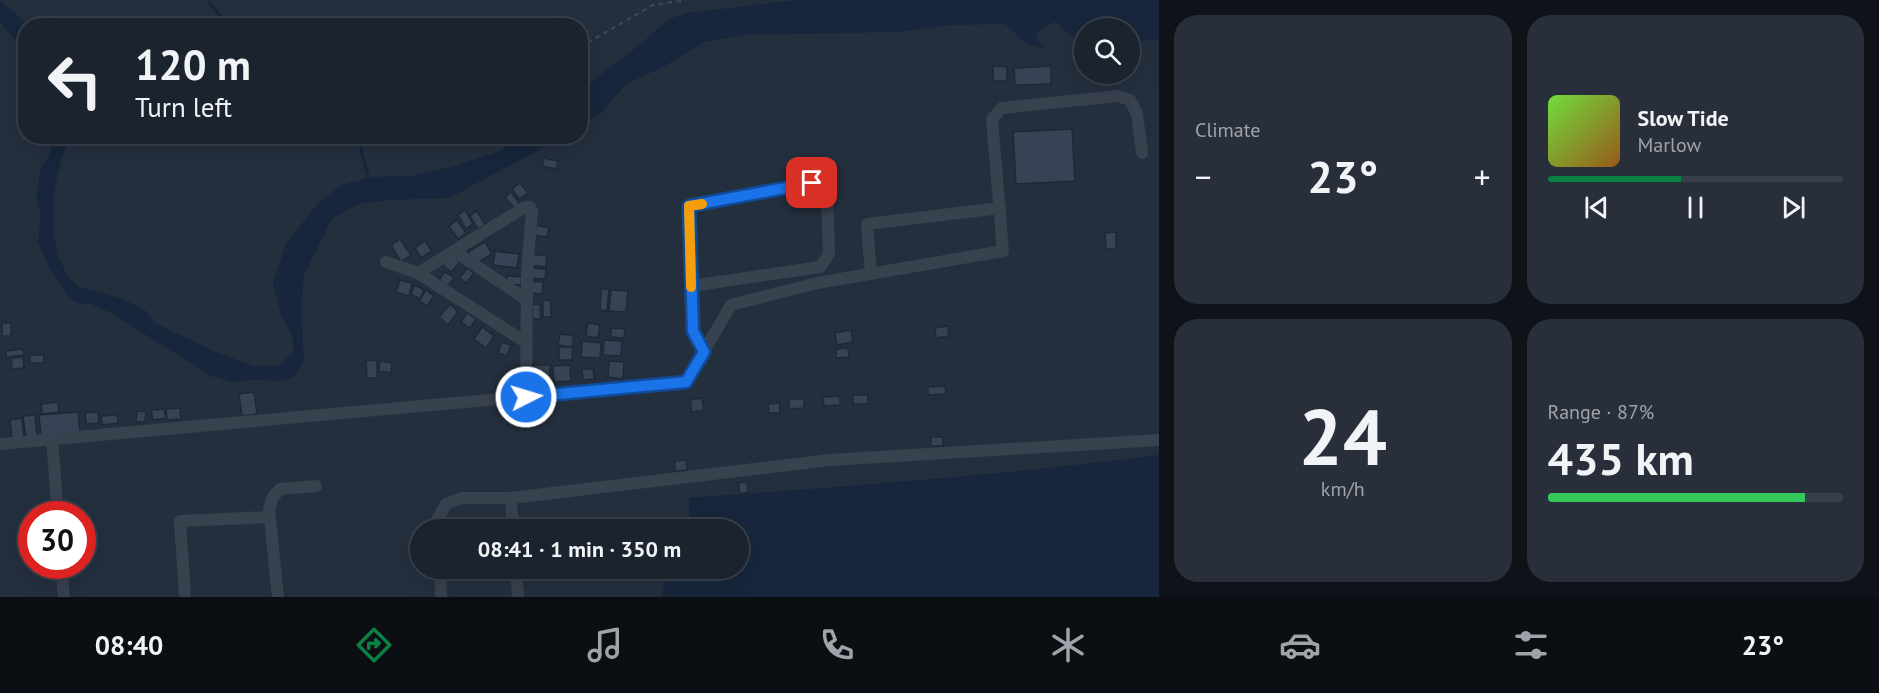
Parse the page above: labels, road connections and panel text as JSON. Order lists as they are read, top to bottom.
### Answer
{
  "page": {
    "tile": [
      "Climate",
      ["24", "km/h"],
      ["Range · 87%", "435 km"]
    ],
    "turn": ["120 m", "Turn left"],
    "song": ["Slow Tide", "Marlow"],
    "heat": ["−", "23°", "+"],
    "limit": "30",
    "trip": "08:41 · 1 min · 350 m",
    "tabs": ["08:40", "23°"]
  }
}
